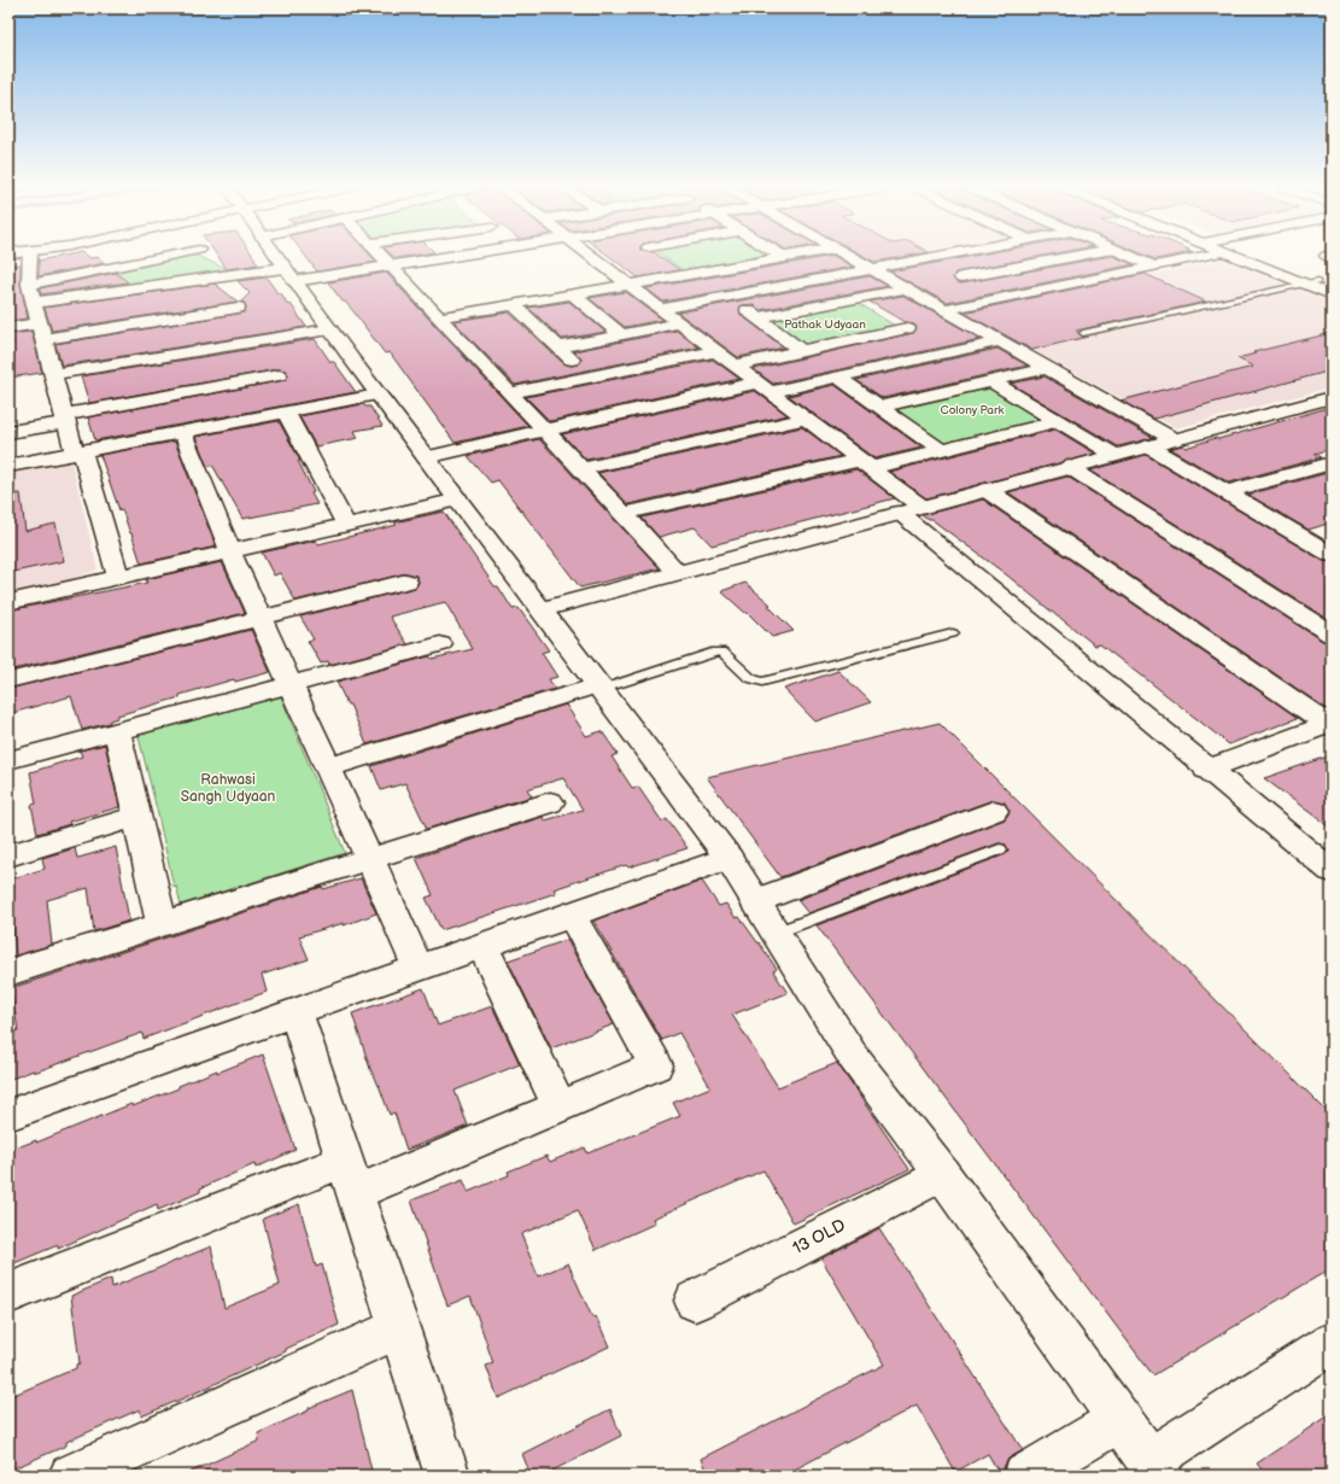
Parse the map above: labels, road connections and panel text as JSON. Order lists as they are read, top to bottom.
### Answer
{
  "streets": {
    "street": ["13 OLD"]
  },
  "parks": ["Pathak Udyaan", "Colony Park", "Rahwasi Sangh Udyaan"]
}
